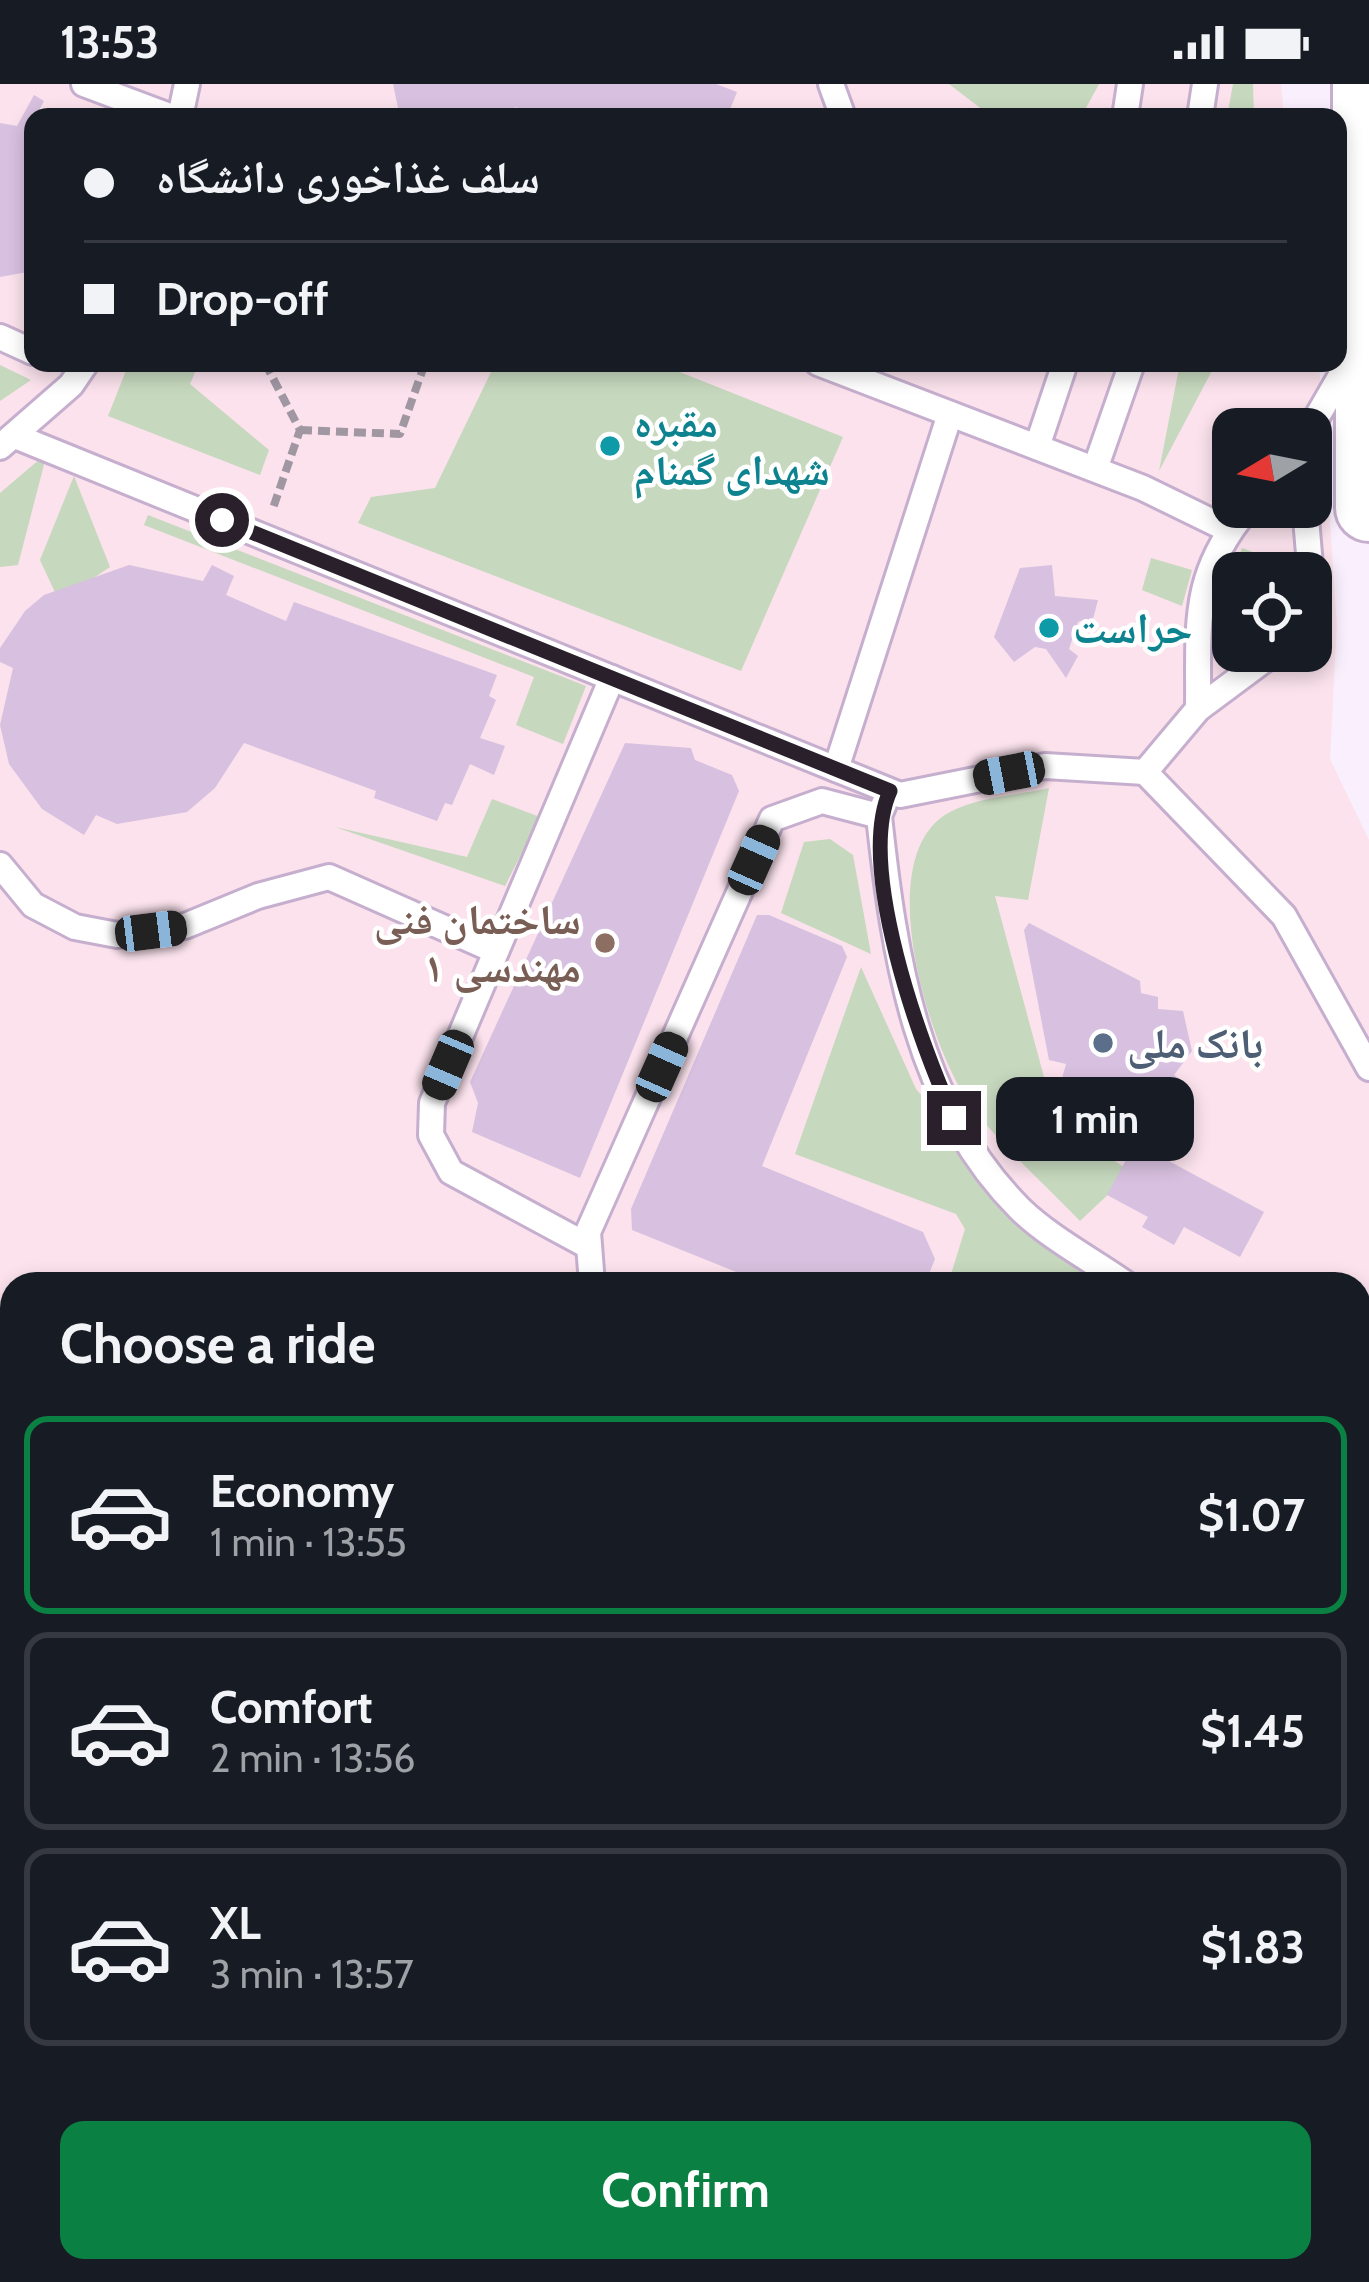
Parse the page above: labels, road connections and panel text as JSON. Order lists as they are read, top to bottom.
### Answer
{
  "places": [
    "مقبره شهدای گمنام",
    "حراست",
    "ساختمان فنی مهندسی ۱",
    "بانک ملی"
  ],
  "north": "left",
  "page": {
    "status": "13:53",
    "banner": ["سلف غذاخوری دانشگاه", "Drop-off"],
    "bubble": "1 min",
    "heading": "Choose a ride",
    "list": [
      {
        "name": "Economy",
        "note": "1 min · 13:55",
        "value": "$1.07"
      },
      {
        "name": "Comfort",
        "note": "2 min · 13:56",
        "value": "$1.45"
      },
      {
        "name": "XL",
        "note": "3 min · 13:57",
        "value": "$1.83"
      }
    ],
    "buttons": "Confirm"
  }
}
